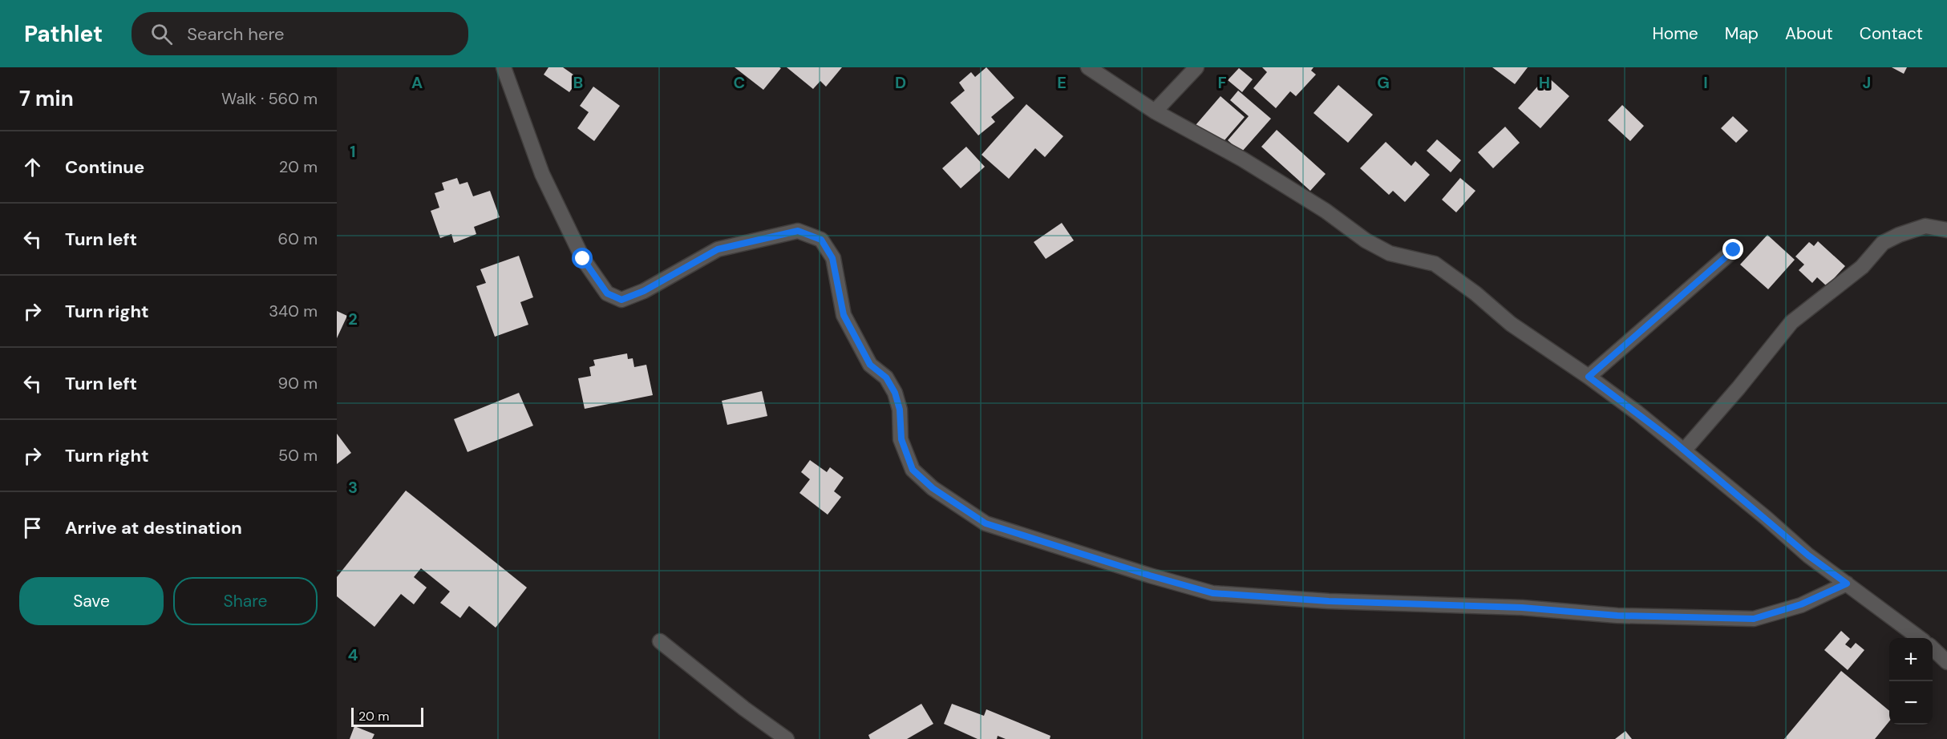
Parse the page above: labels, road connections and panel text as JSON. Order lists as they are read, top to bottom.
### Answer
{
  "scale_bar": "20 m",
  "page": {
    "header": "Pathlet",
    "search": "Search here",
    "nav": [
      "Home",
      "Map",
      "About",
      "Contact"
    ],
    "heading": ["7 min", "Walk · 560 m"],
    "list": [
      ["Continue", "20 m"],
      ["Turn left", "60 m"],
      ["Turn right", "340 m"],
      ["Turn left", "90 m"],
      ["Turn right", "50 m"],
      "Arrive at destination"
    ],
    "buttons": ["Save", "Share"],
    "map_buttons": ["+", "−"],
    "scale": "20 m"
  },
  "grid": {
    "columns": [
      "A",
      "B",
      "C",
      "D",
      "E",
      "F",
      "G",
      "H",
      "I",
      "J"
    ],
    "rows": [
      "1",
      "2",
      "3",
      "4"
    ]
  }
}
